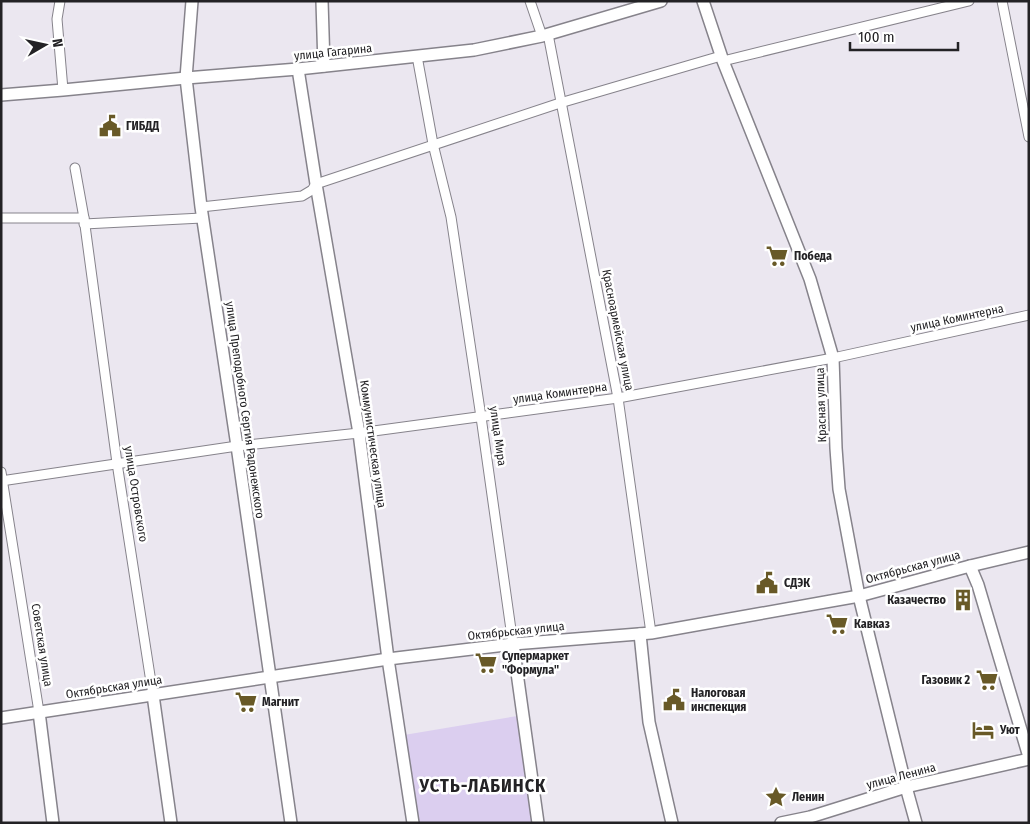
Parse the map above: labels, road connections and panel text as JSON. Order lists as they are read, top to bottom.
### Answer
{
  "streets": {
    "street": [
      "улица Гагарина",
      "улица Коминтерна",
      "Красноармейская улица",
      "Красная улица",
      "улица Преподобного Сергия Радонежского",
      "улица Мира",
      "Коммунистическая улица",
      "улица Островского",
      "Октябрьская улица",
      "Советская улица",
      "улица Ленина"
    ]
  },
  "crossings": [
    ["улица Гагарина", "Красноармейская улица"],
    ["улица Гагарина", "улица Преподобного Сергия Радонежского"],
    ["улица Гагарина", "улица Мира"],
    ["улица Гагарина", "Коммунистическая улица"],
    ["улица Коминтерна", "Красноармейская улица"],
    ["улица Коминтерна", "Красная улица"],
    ["улица Коминтерна", "улица Преподобного Сергия Радонежского"],
    ["улица Коминтерна", "улица Мира"],
    ["улица Коминтерна", "Коммунистическая улица"],
    ["улица Коминтерна", "улица Островского"],
    ["улица Коминтерна", "Советская улица"],
    ["Красноармейская улица", "Октябрьская улица"],
    ["Красная улица", "Октябрьская улица"],
    ["Красная улица", "улица Ленина"],
    ["улица Преподобного Сергия Радонежского", "Октябрьская улица"],
    ["улица Мира", "Октябрьская улица"],
    ["Коммунистическая улица", "Октябрьская улица"],
    ["улица Островского", "Октябрьская улица"],
    ["Октябрьская улица", "Советская улица"]
  ],
  "districts": ["УСТЬ-ЛАБИНСК"],
  "places": {
    "public building": ["ГИБДД", "СДЭК", "Налоговая инспекция"],
    "supermarket": [
      "Победа",
      "Кавказ",
      "Супермаркет \"Формула\"",
      "Газовик 2",
      "Магнит"
    ],
    "building": ["Казачество"],
    "hotel": ["Уют"],
    "place": ["Ленин"]
  },
  "scale_bar": "100 m",
  "north": "right"
}
